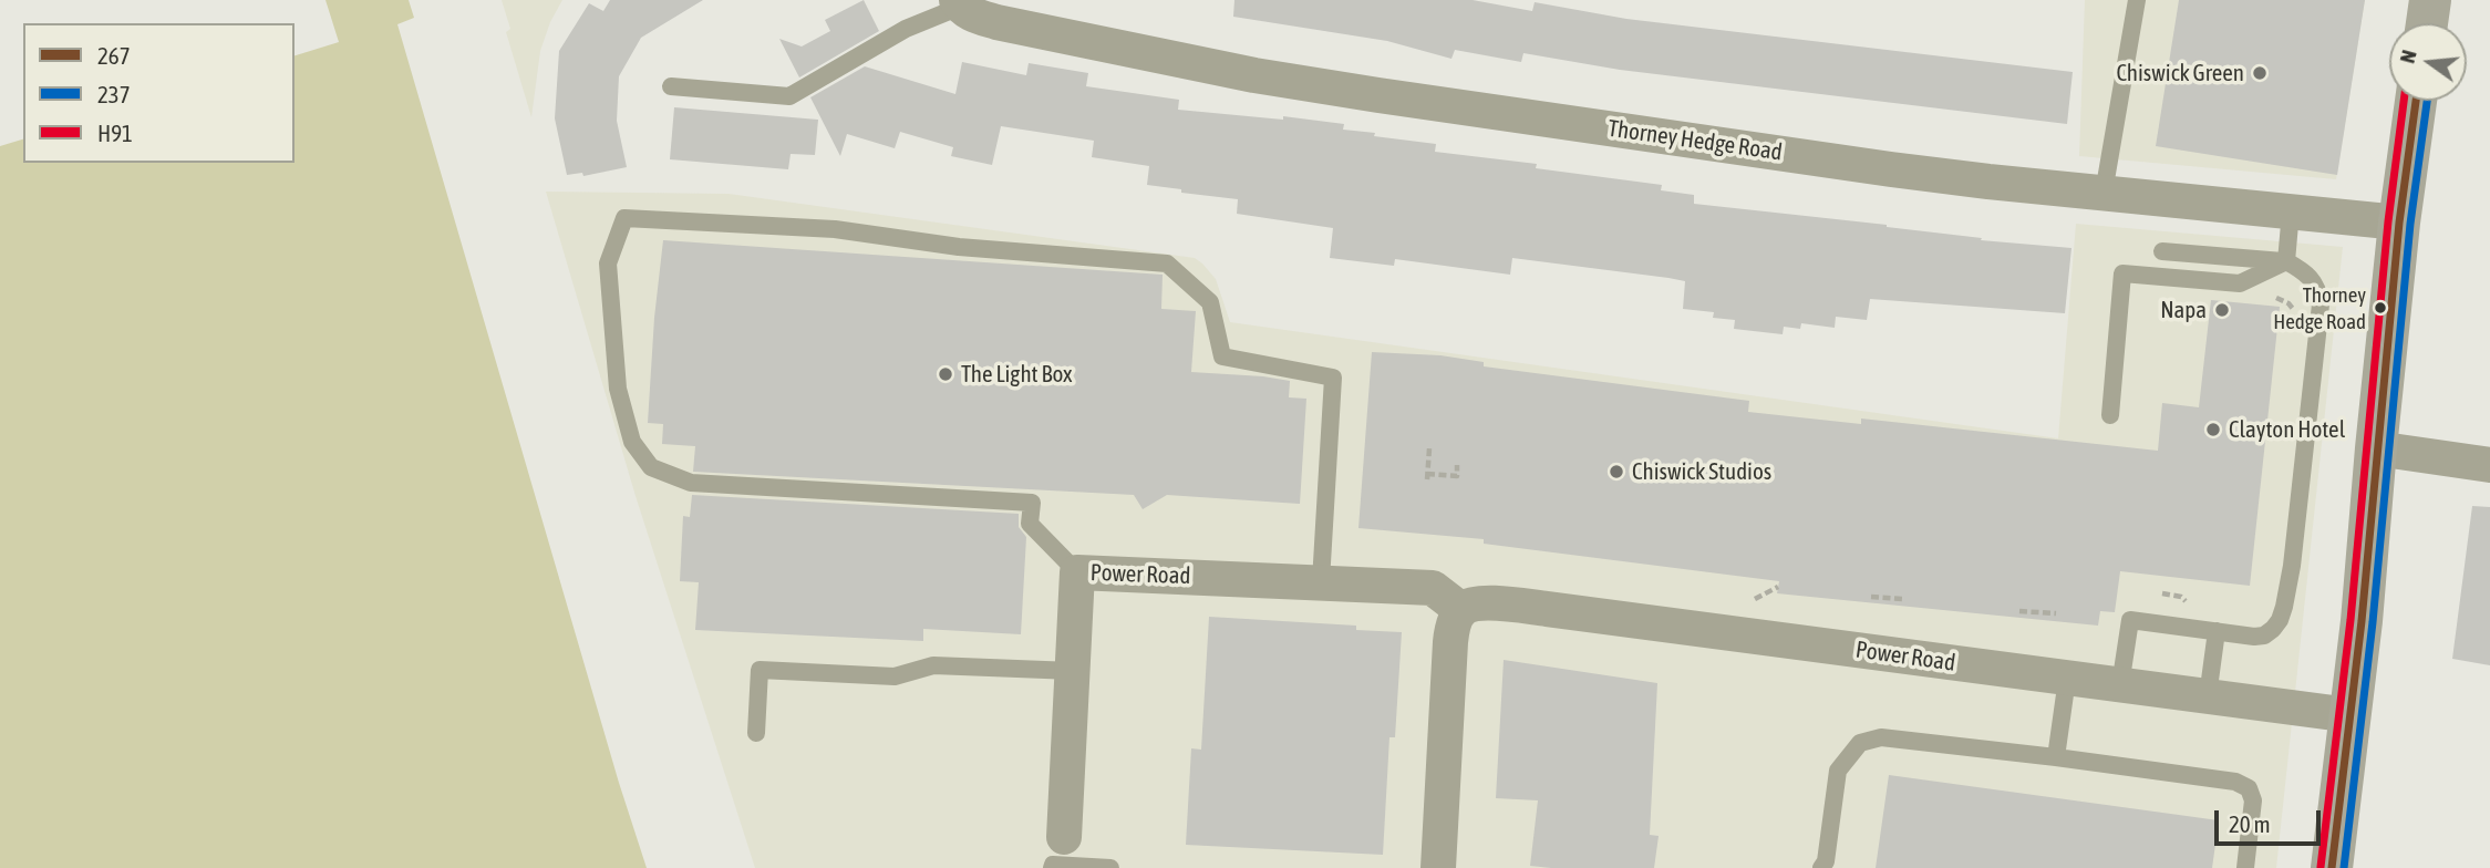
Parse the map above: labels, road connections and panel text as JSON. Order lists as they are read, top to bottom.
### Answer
{
  "streets": {
    "street": ["Thorney Hedge Road", "Power Road"]
  },
  "places": [
    "Chiswick Green",
    "Thorney Hedge Road",
    "Napa",
    "The Light Box",
    "Clayton Hotel",
    "Chiswick Studios"
  ],
  "lines": ["transit line 267", "transit line 237", "transit line H91"],
  "legend": ["267", "237", "H91"],
  "scale_bar": "20 m",
  "north": "left"
}
